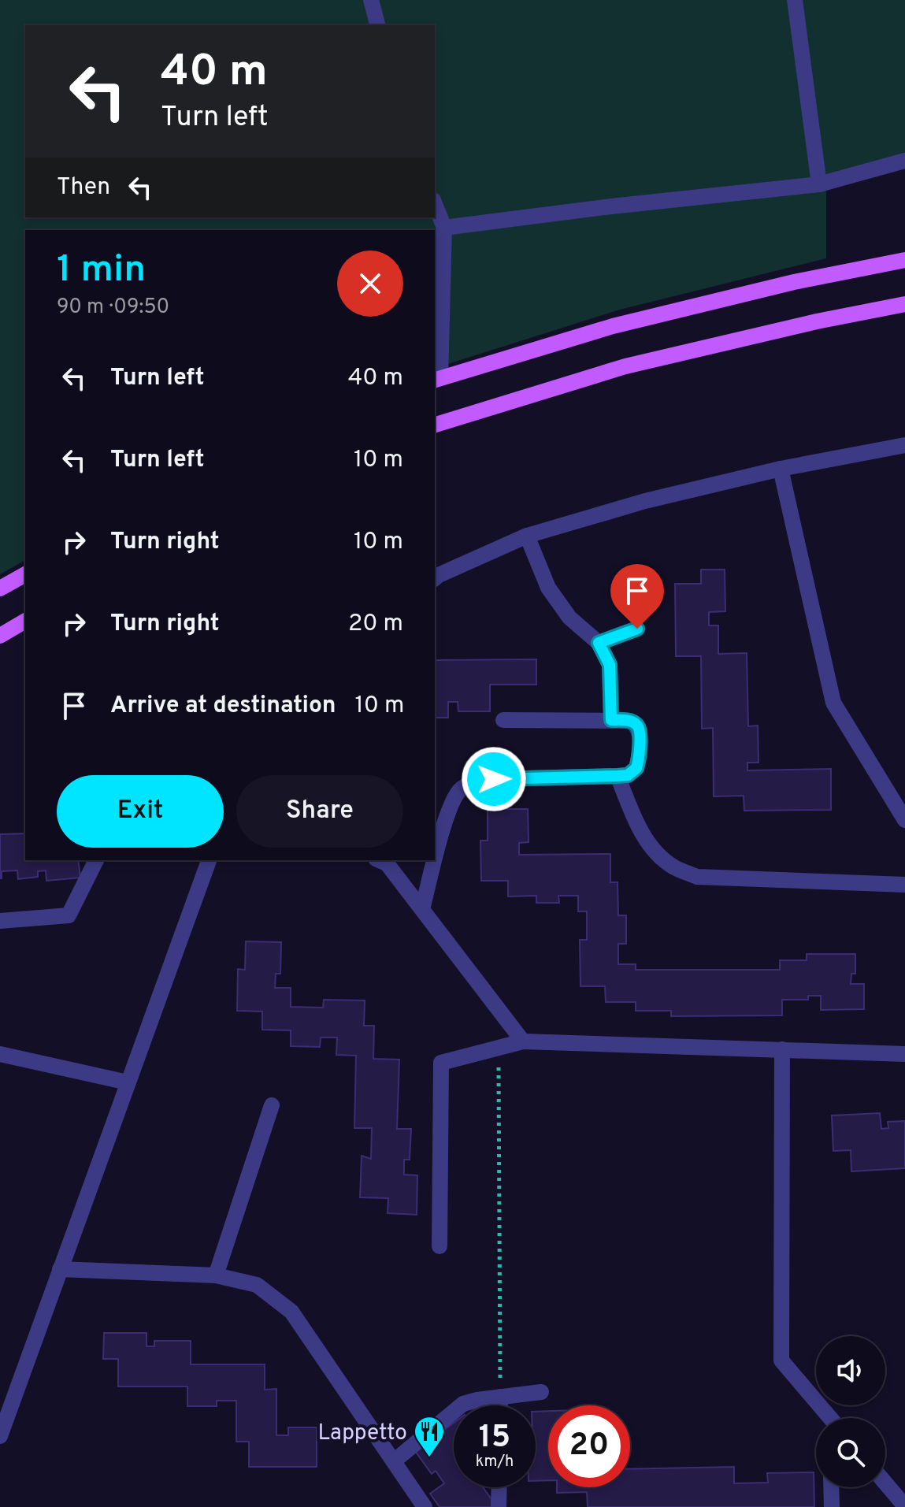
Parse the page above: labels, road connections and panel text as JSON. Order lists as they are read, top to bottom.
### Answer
{
  "places": {
    "restaurant": ["Lappetto"]
  },
  "page": {
    "turn": ["40 m", "Turn left"],
    "then": "Then",
    "heading": ["1 min", "90 m · 09:50"],
    "list": [
      {
        "name": "Turn left",
        "value": "40 m"
      },
      {
        "name": "Turn left",
        "value": "10 m"
      },
      {
        "name": "Turn right",
        "value": "10 m"
      },
      {
        "name": "Turn right",
        "value": "20 m"
      },
      {
        "name": "Arrive at destination",
        "value": "10 m"
      }
    ],
    "buttons": ["Exit", "Share"],
    "speed": "15 km/h",
    "limit": "20"
  }
}
